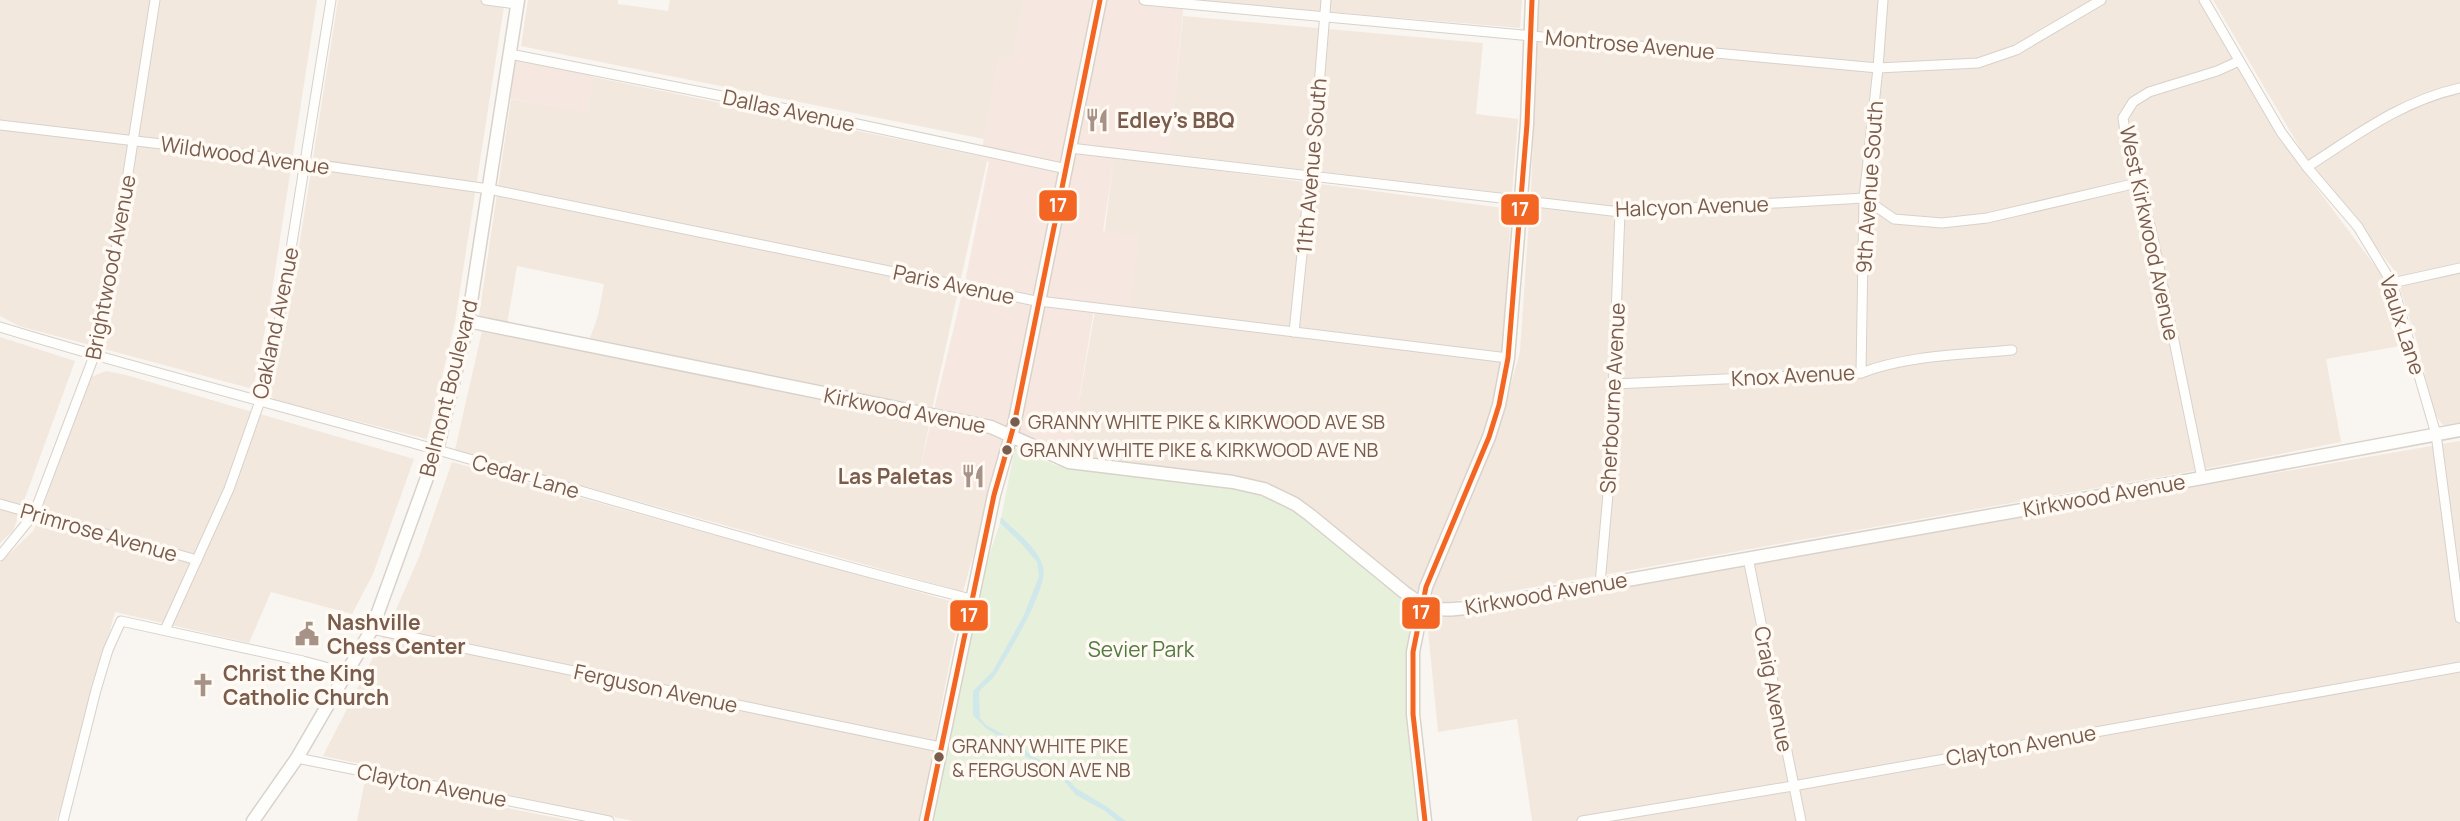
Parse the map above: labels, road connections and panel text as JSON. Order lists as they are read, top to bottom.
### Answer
{
  "streets": {
    "street": [
      "Montrose Avenue",
      "Dallas Avenue",
      "Wildwood Avenue",
      "11th Avenue South",
      "9th Avenue South",
      "Halcyon Avenue",
      "West Kirkwood Avenue",
      "Brightwood Avenue",
      "Paris Avenue",
      "Oakland Avenue",
      "Vaulx Lane",
      "Knox Avenue",
      "Belmont Boulevard",
      "Sherbourne Avenue",
      "Kirkwood Avenue",
      "Cedar Lane",
      "Primrose Avenue",
      "Ferguson Avenue",
      "Craig Avenue",
      "Clayton Avenue"
    ]
  },
  "crossings": [
    ["Montrose Avenue", "11th Avenue South"],
    ["Montrose Avenue", "9th Avenue South"],
    ["Dallas Avenue", "Belmont Boulevard"],
    ["Wildwood Avenue", "Brightwood Avenue"],
    ["Wildwood Avenue", "Paris Avenue"],
    ["Wildwood Avenue", "Oakland Avenue"],
    ["Wildwood Avenue", "Belmont Boulevard"],
    ["11th Avenue South", "Halcyon Avenue"],
    ["11th Avenue South", "Paris Avenue"],
    ["9th Avenue South", "Halcyon Avenue"],
    ["9th Avenue South", "Knox Avenue"],
    ["Halcyon Avenue", "Sherbourne Avenue"],
    ["West Kirkwood Avenue", "Vaulx Lane"],
    ["West Kirkwood Avenue", "Kirkwood Avenue"],
    ["Brightwood Avenue", "Cedar Lane"],
    ["Brightwood Avenue", "Primrose Avenue"],
    ["Paris Avenue", "Belmont Boulevard"],
    ["Oakland Avenue", "Cedar Lane"],
    ["Oakland Avenue", "Primrose Avenue"],
    ["Vaulx Lane", "Kirkwood Avenue"],
    ["Knox Avenue", "Sherbourne Avenue"],
    ["Belmont Boulevard", "Kirkwood Avenue"],
    ["Belmont Boulevard", "Cedar Lane"],
    ["Belmont Boulevard", "Ferguson Avenue"],
    ["Belmont Boulevard", "Clayton Avenue"],
    ["Sherbourne Avenue", "Kirkwood Avenue"],
    ["Kirkwood Avenue", "Craig Avenue"],
    ["Craig Avenue", "Clayton Avenue"]
  ],
  "parks": ["Sevier Park"],
  "places": {
    "restaurant": ["Edley's BBQ", "Las Paletas"],
    "other": ["GRANNY WHITE PIKE & KIRKWOOD AVE SB", "GRANNY WHITE PIKE & KIRKWOOD AVE NB", "GRANNY WHITE PIKE & FERGUSON AVE NB"],
    "public building": ["Nashville Chess Center"],
    "church": ["Christ the King Catholic Church"]
  },
  "lines": ["transit line 17"]
}
